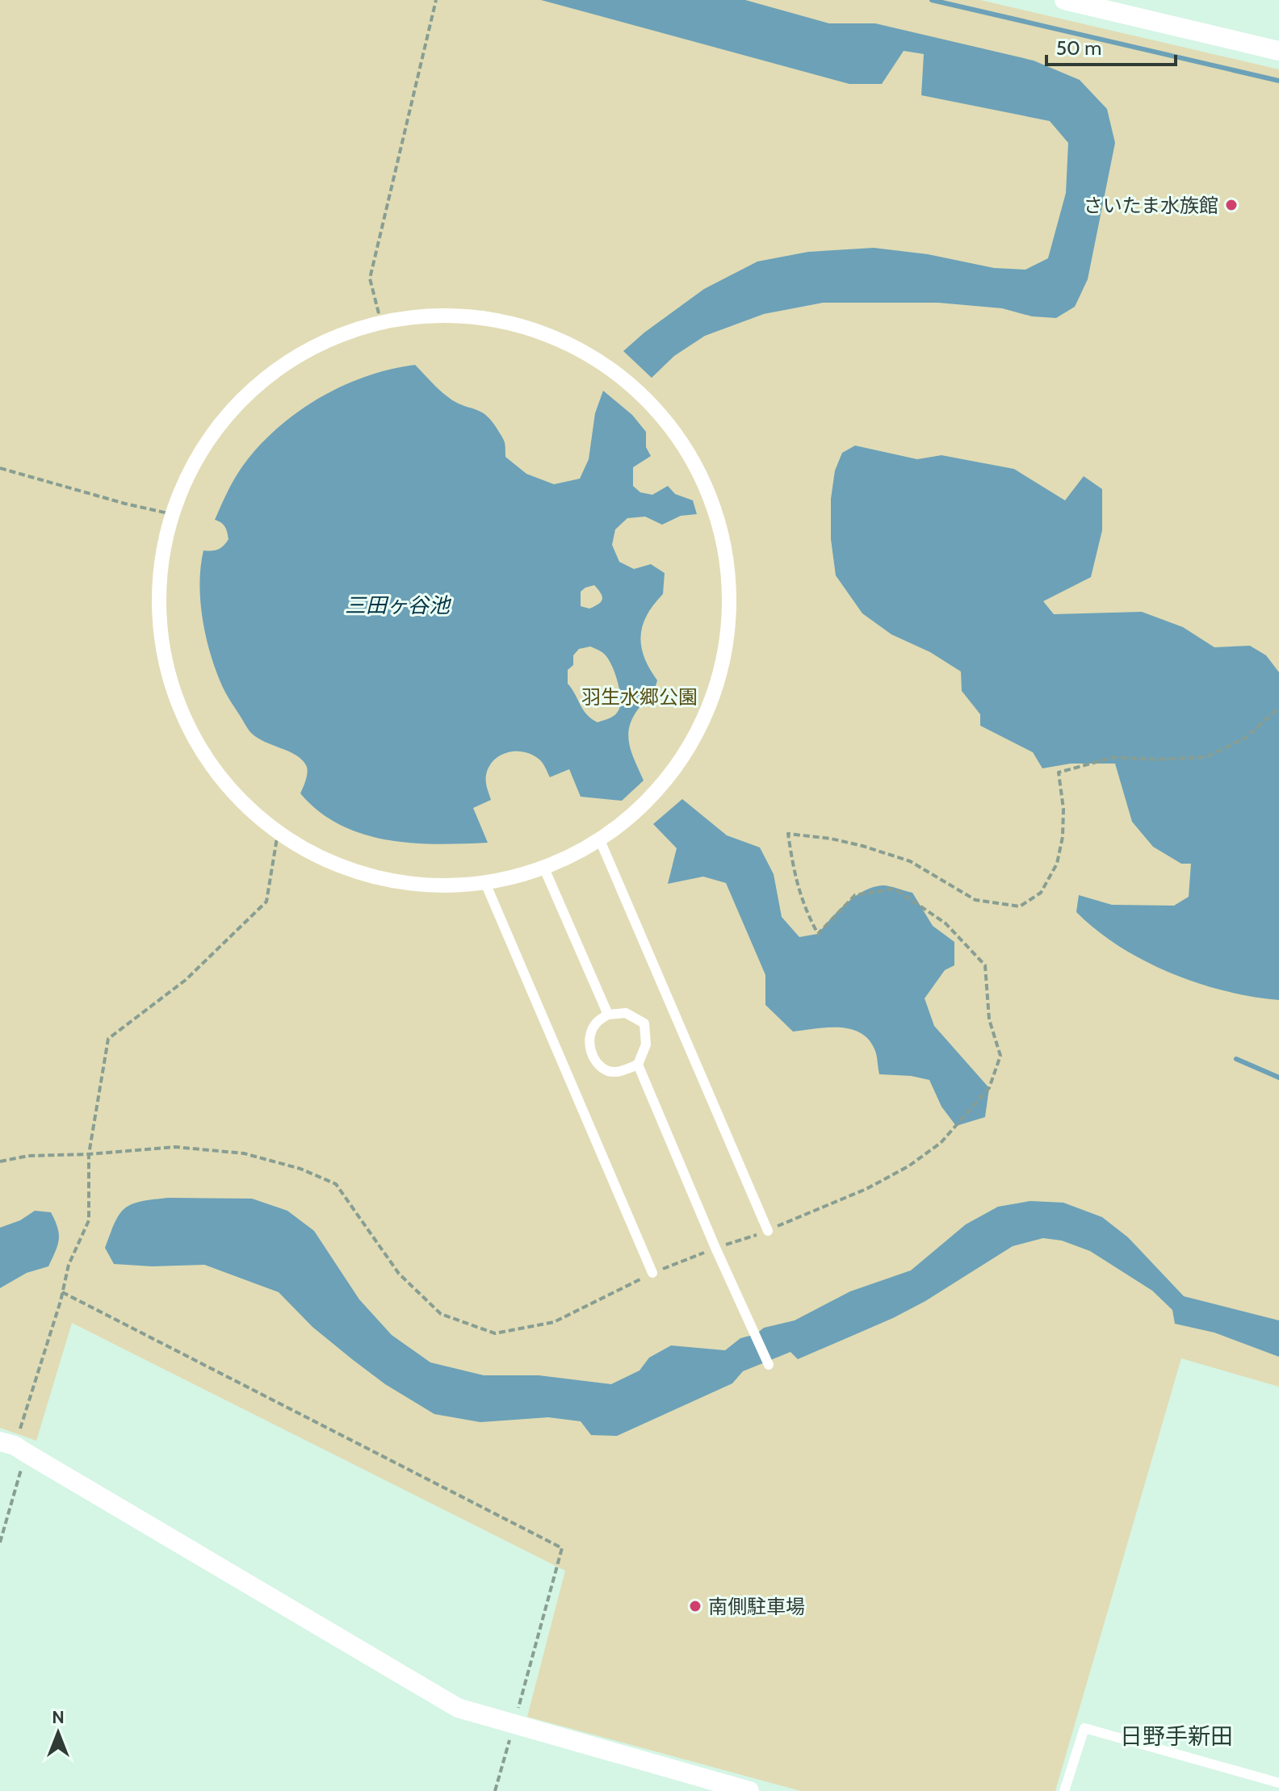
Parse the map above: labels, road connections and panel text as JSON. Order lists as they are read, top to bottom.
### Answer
{
  "districts": ["日野手新田"],
  "water": ["三田ヶ谷池"],
  "parks": ["羽生水郷公園"],
  "places": ["さいたま水族館", "南側駐車場"],
  "scale_bar": "50 m",
  "north": "top"
}
